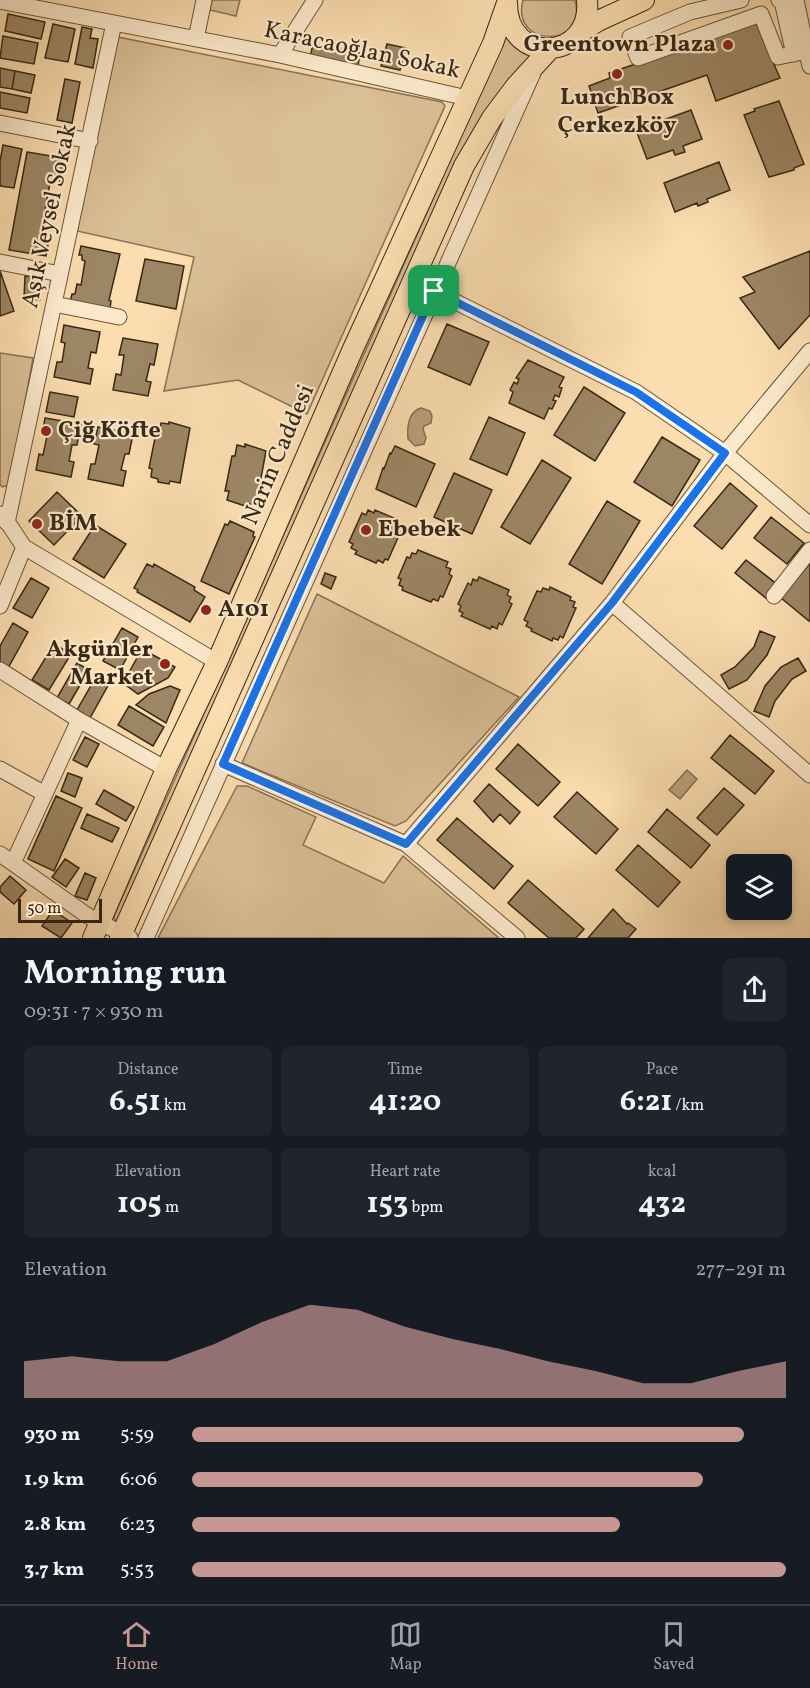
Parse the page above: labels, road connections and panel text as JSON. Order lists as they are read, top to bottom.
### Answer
{
  "streets": {
    "main road": ["Narin Caddesi"],
    "street": ["Karacaoğlan Sokak", "Aşık Veysel Sokak"]
  },
  "crossings": [
    ["Karacaoğlan Sokak", "Aşık Veysel Sokak"],
    ["Karacaoğlan Sokak", "Narin Caddesi"]
  ],
  "places": [
    "Greentown Plaza",
    "LunchBox Çerkezköy",
    "Çiğ Köfte",
    "BİM",
    "Ebebek",
    "A101",
    "Akgünler Market"
  ],
  "scale_bar": "50 m",
  "page": {
    "scale": "50 m",
    "heading": ["Morning run", "09:31 · 7 × 930 m"],
    "stats": [
      ["Distance", "6.51 km"],
      ["Time", "41:20"],
      ["Pace", "6:21 /km"],
      ["Elevation", "105 m"],
      ["Heart rate", "153 bpm"],
      ["kcal", "432"]
    ],
    "chart": ["Elevation", "277–291 m"],
    "list": [
      {
        "name": "930 m",
        "note": "5:59"
      },
      {
        "name": "1.9 km",
        "note": "6:06"
      },
      {
        "name": "2.8 km",
        "note": "6:23"
      },
      {
        "name": "3.7 km",
        "note": "5:53"
      }
    ],
    "tabs": ["Home", "Map", "Saved"]
  }
}
